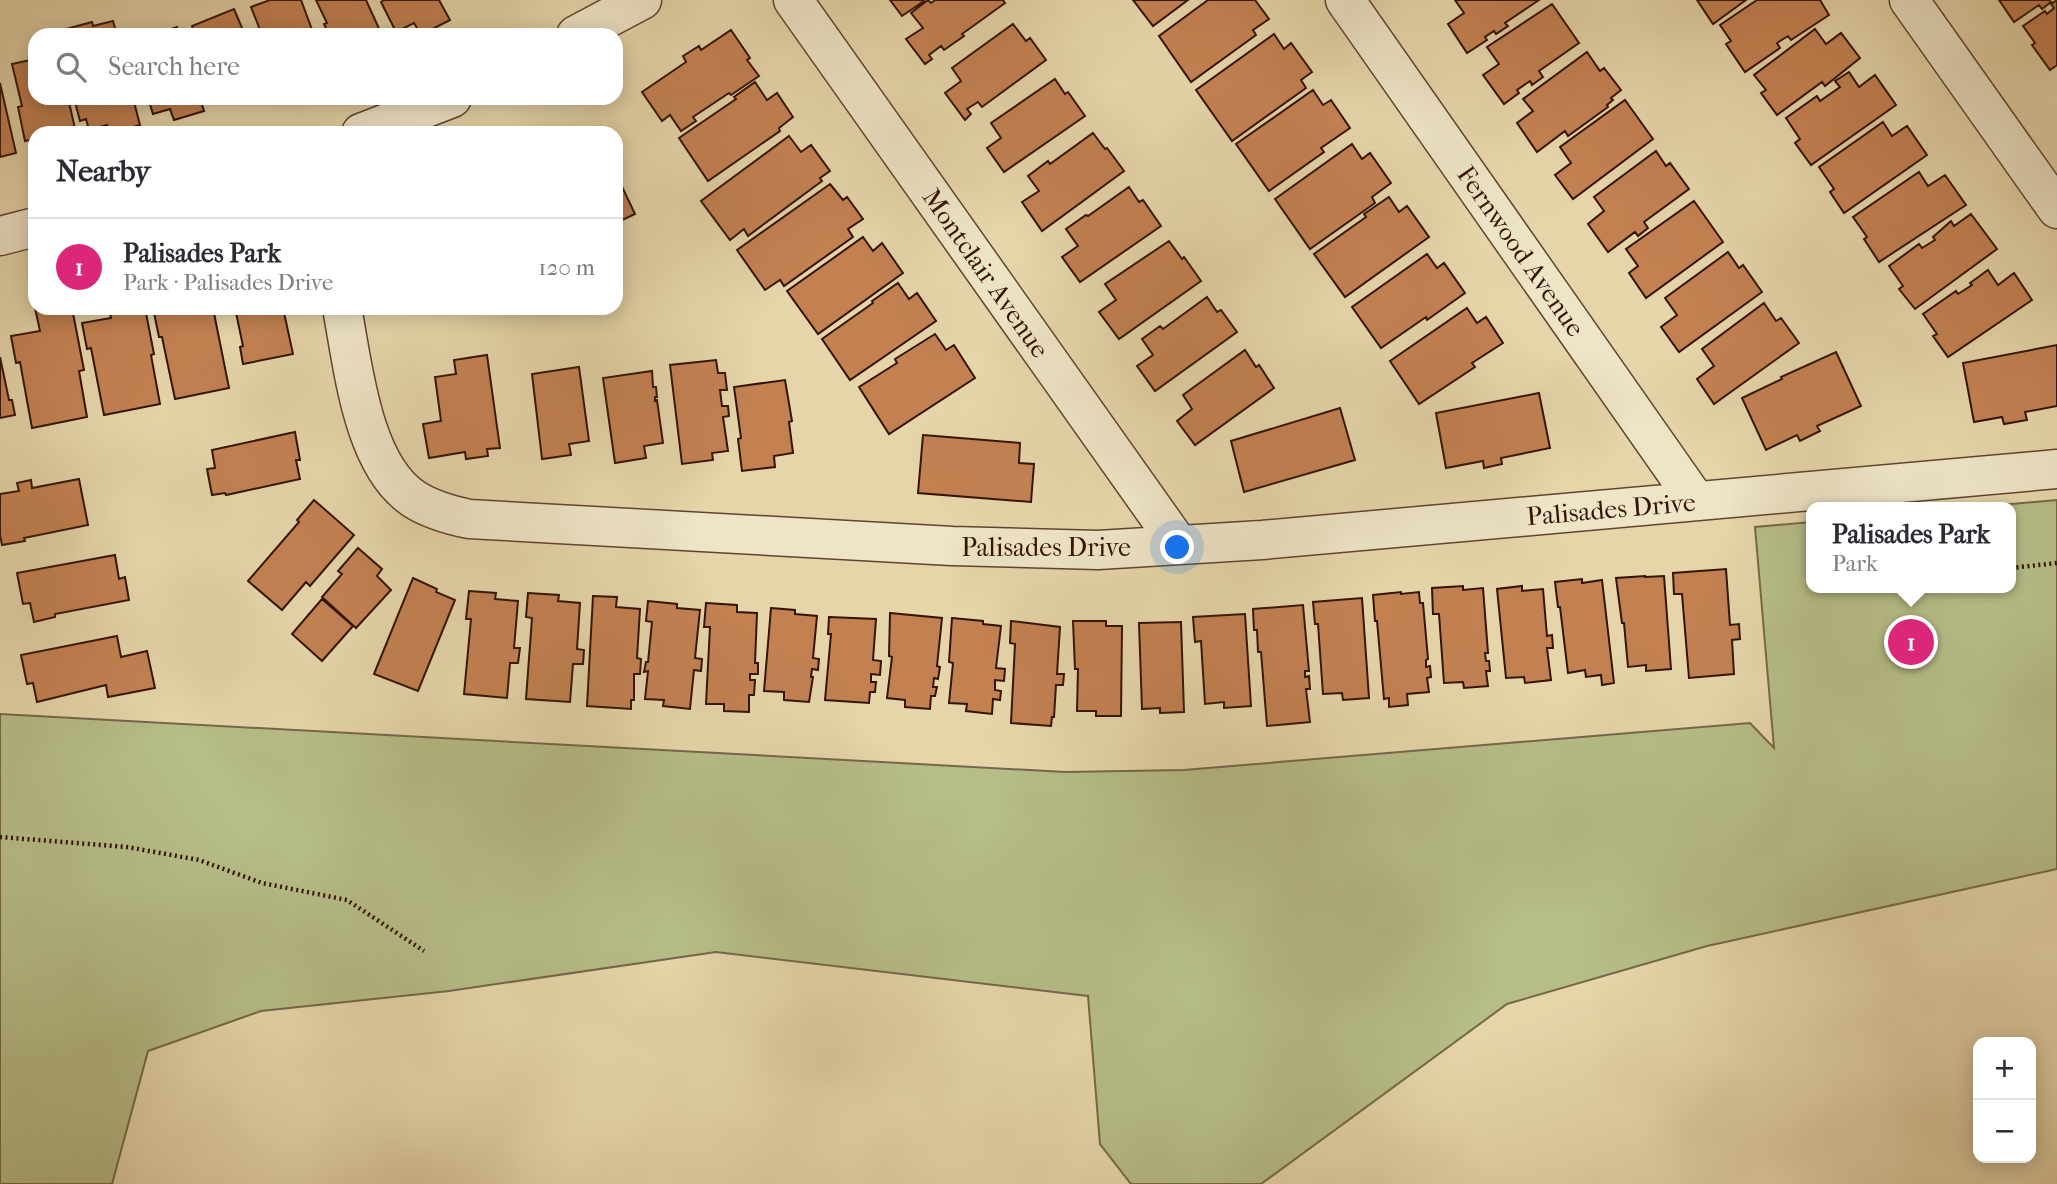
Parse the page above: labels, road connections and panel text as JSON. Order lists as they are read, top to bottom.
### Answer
{
  "streets": {
    "street": ["Fernwood Avenue", "Montclair Avenue", "Palisades Drive"]
  },
  "crossings": [
    ["Fernwood Avenue", "Palisades Drive"],
    ["Montclair Avenue", "Palisades Drive"]
  ],
  "page": {
    "search": "Search here",
    "heading": "Nearby",
    "list": [
      {
        "mark": "1",
        "name": "Palisades Park",
        "note": "Park · Palisades Drive",
        "value": "120 m"
      }
    ],
    "popup": ["Palisades Park", "Park"],
    "pins": "1",
    "map_buttons": ["+", "−"]
  }
}
